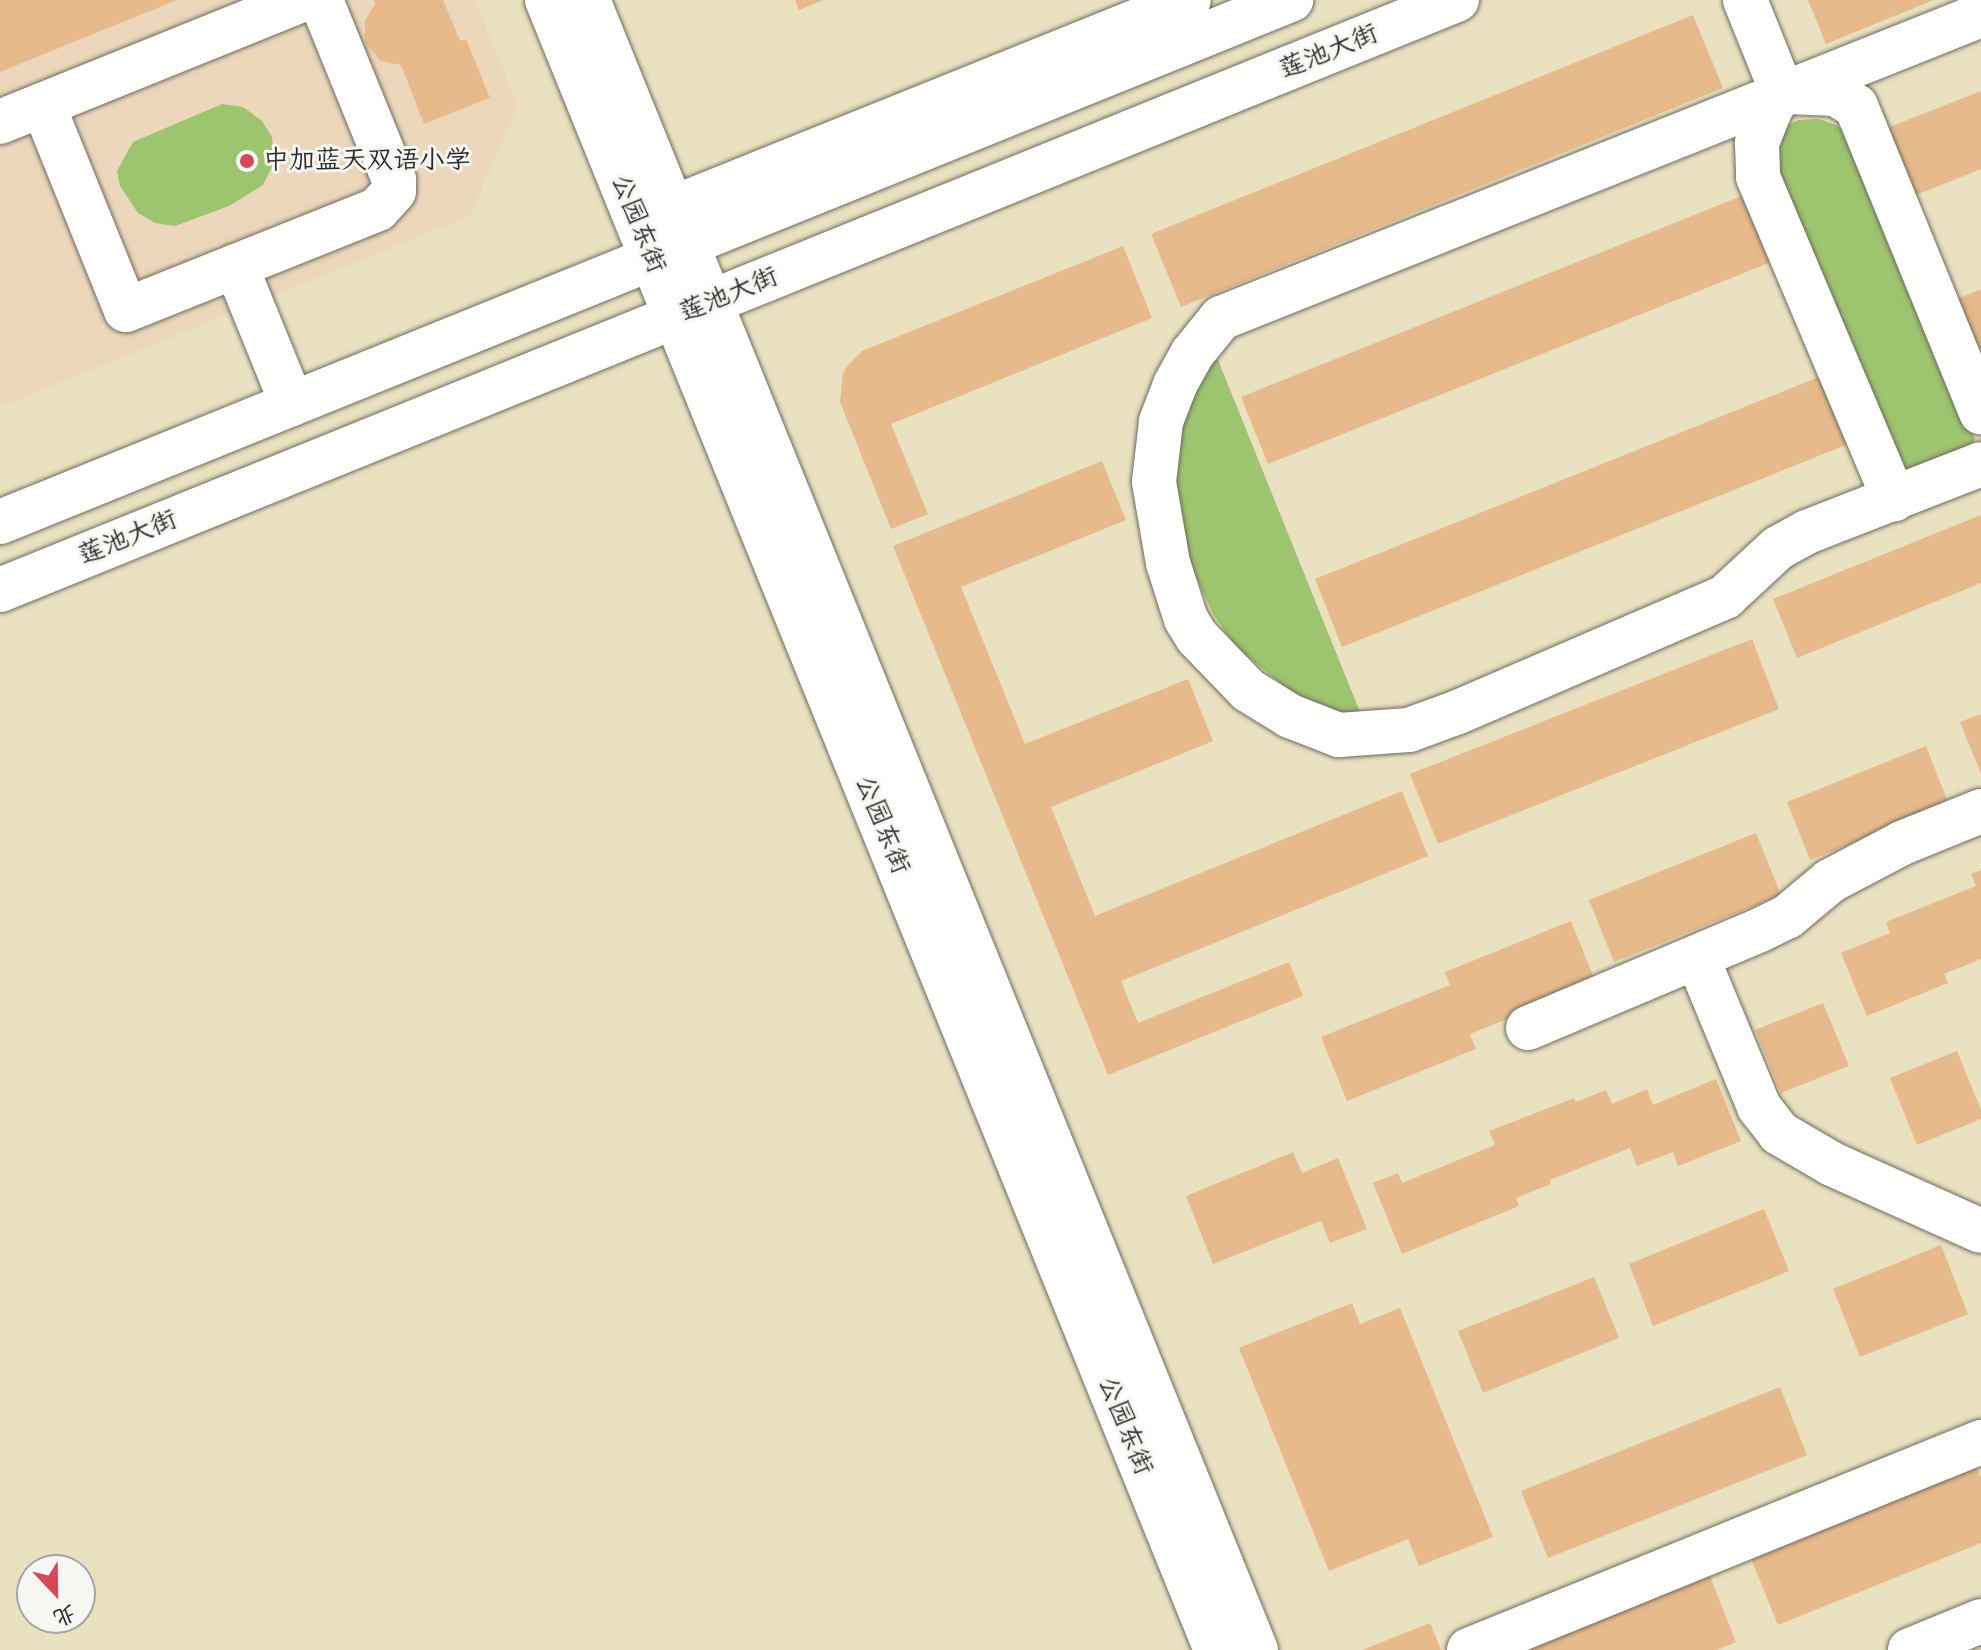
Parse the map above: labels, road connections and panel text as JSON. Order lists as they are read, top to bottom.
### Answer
{
  "streets": {
    "street": ["莲池大街", "公园东街"]
  },
  "crossings": [
    ["莲池大街", "公园东街"]
  ],
  "places": ["中加蓝天双语小学"],
  "north": "bottom"
}
